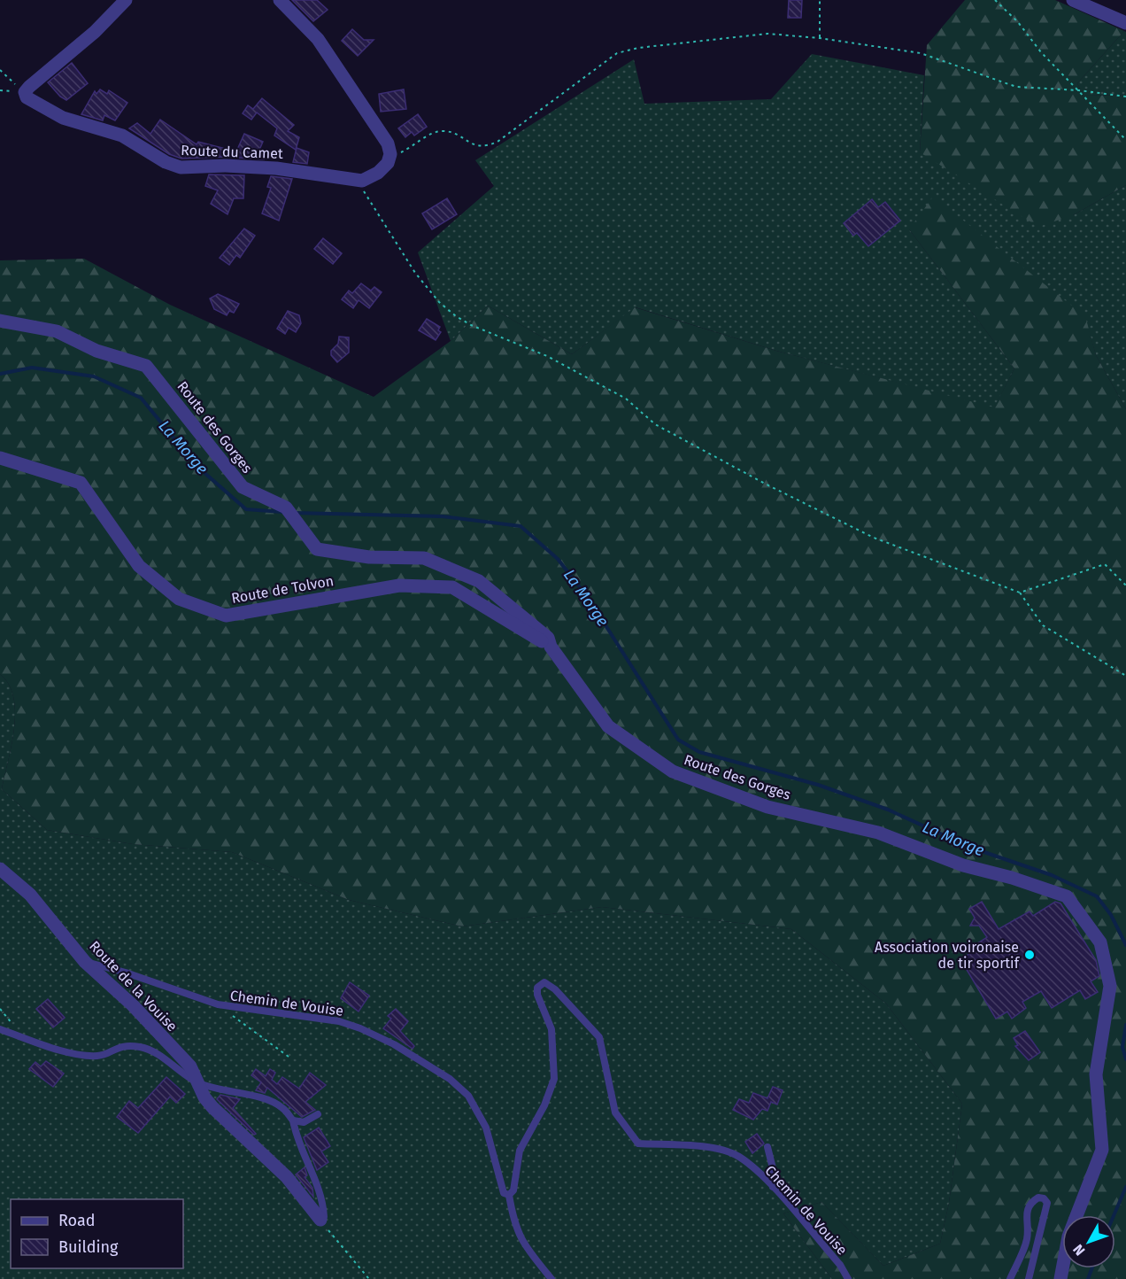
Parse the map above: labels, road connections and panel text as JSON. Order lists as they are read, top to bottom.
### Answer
{
  "streets": {
    "street": [
      "Route du Camet",
      "Route des Gorges",
      "Route de Tolvon",
      "Route de la Vouise"
    ],
    "lane": ["Chemin de Vouise"]
  },
  "crossings": [
    ["Route des Gorges", "Route de Tolvon"],
    ["Route de la Vouise", "Chemin de Vouise"]
  ],
  "water": ["La Morge"],
  "places": ["Association voironaise de tir sportif"],
  "legend": ["Road", "Building"],
  "north": "bottom left"
}
